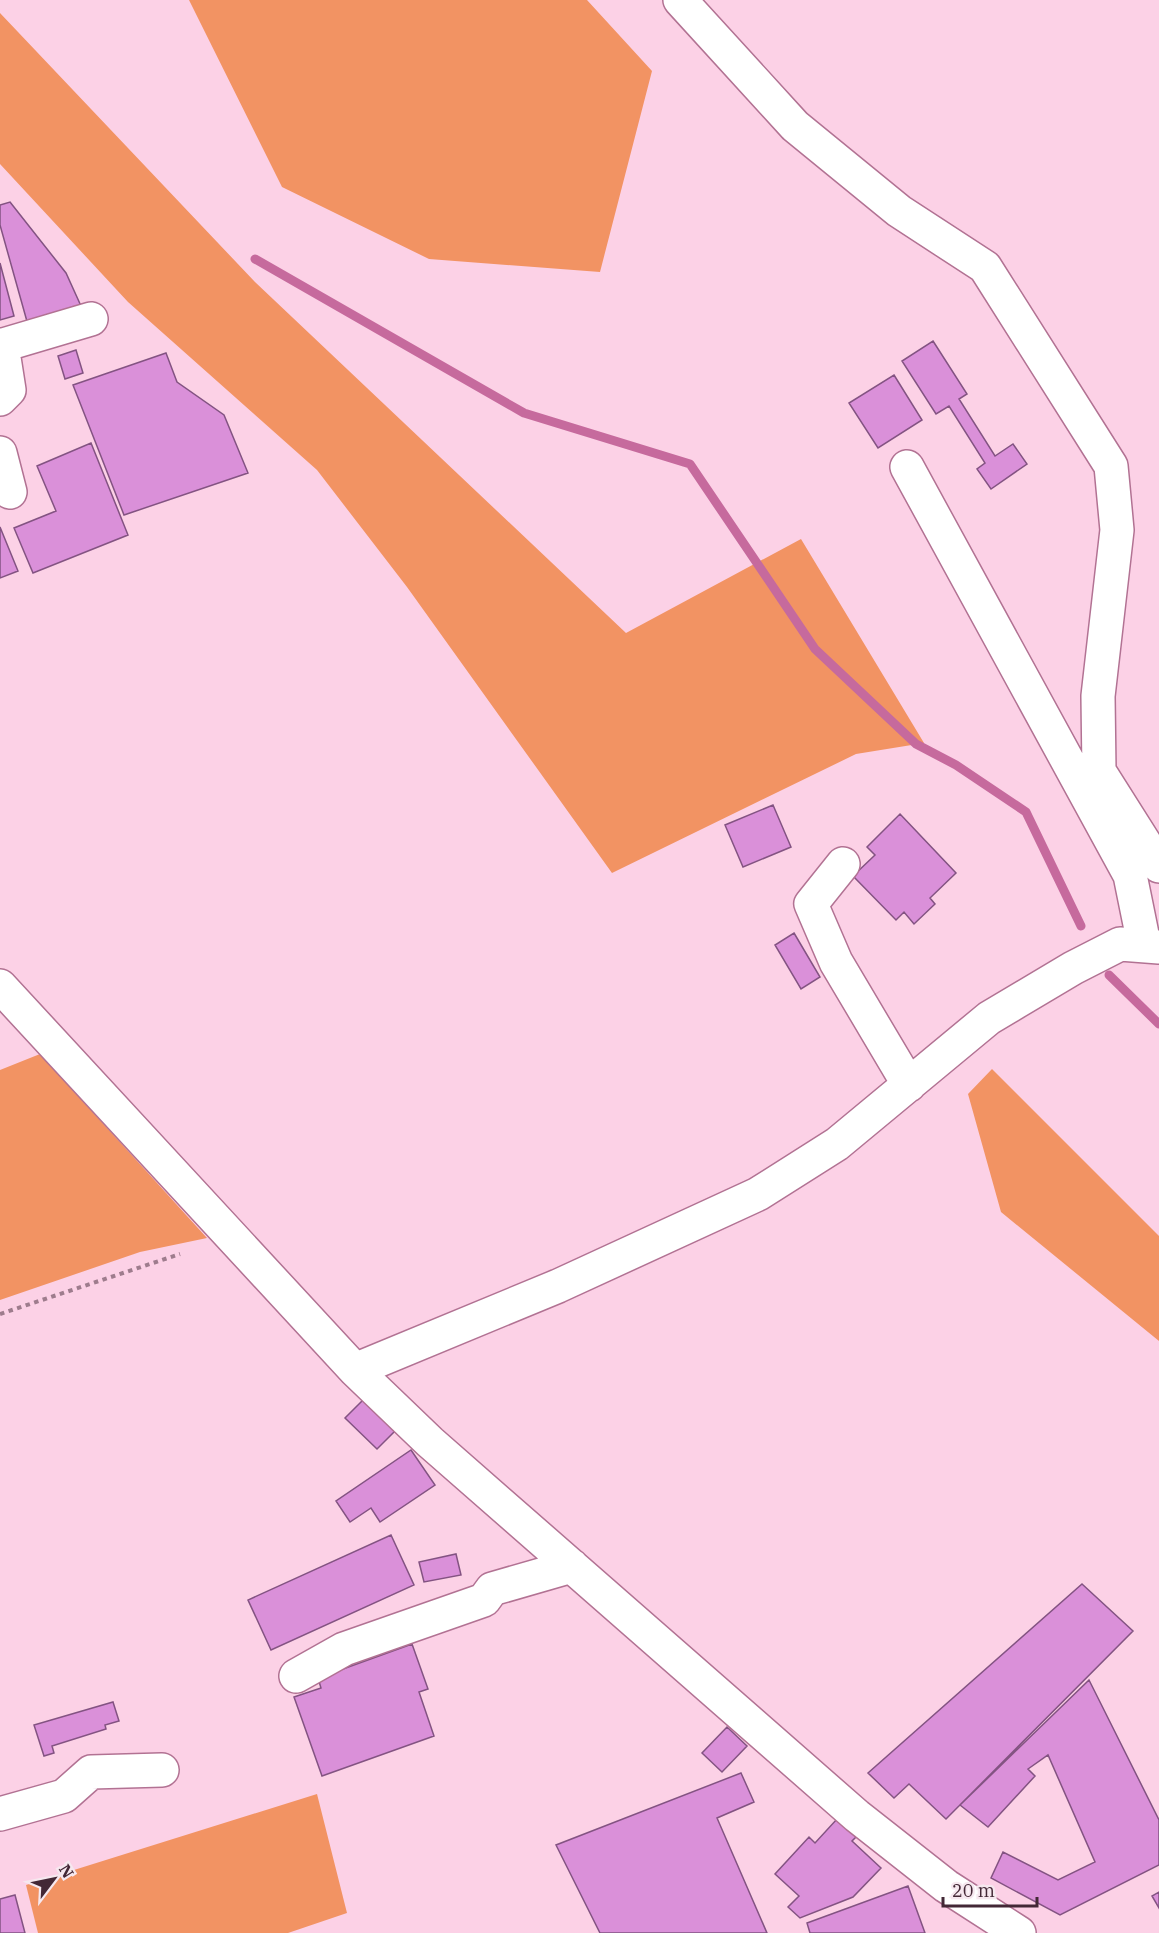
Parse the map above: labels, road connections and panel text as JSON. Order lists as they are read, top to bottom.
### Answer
{
  "scale_bar": "20 m",
  "north": "top right"
}
